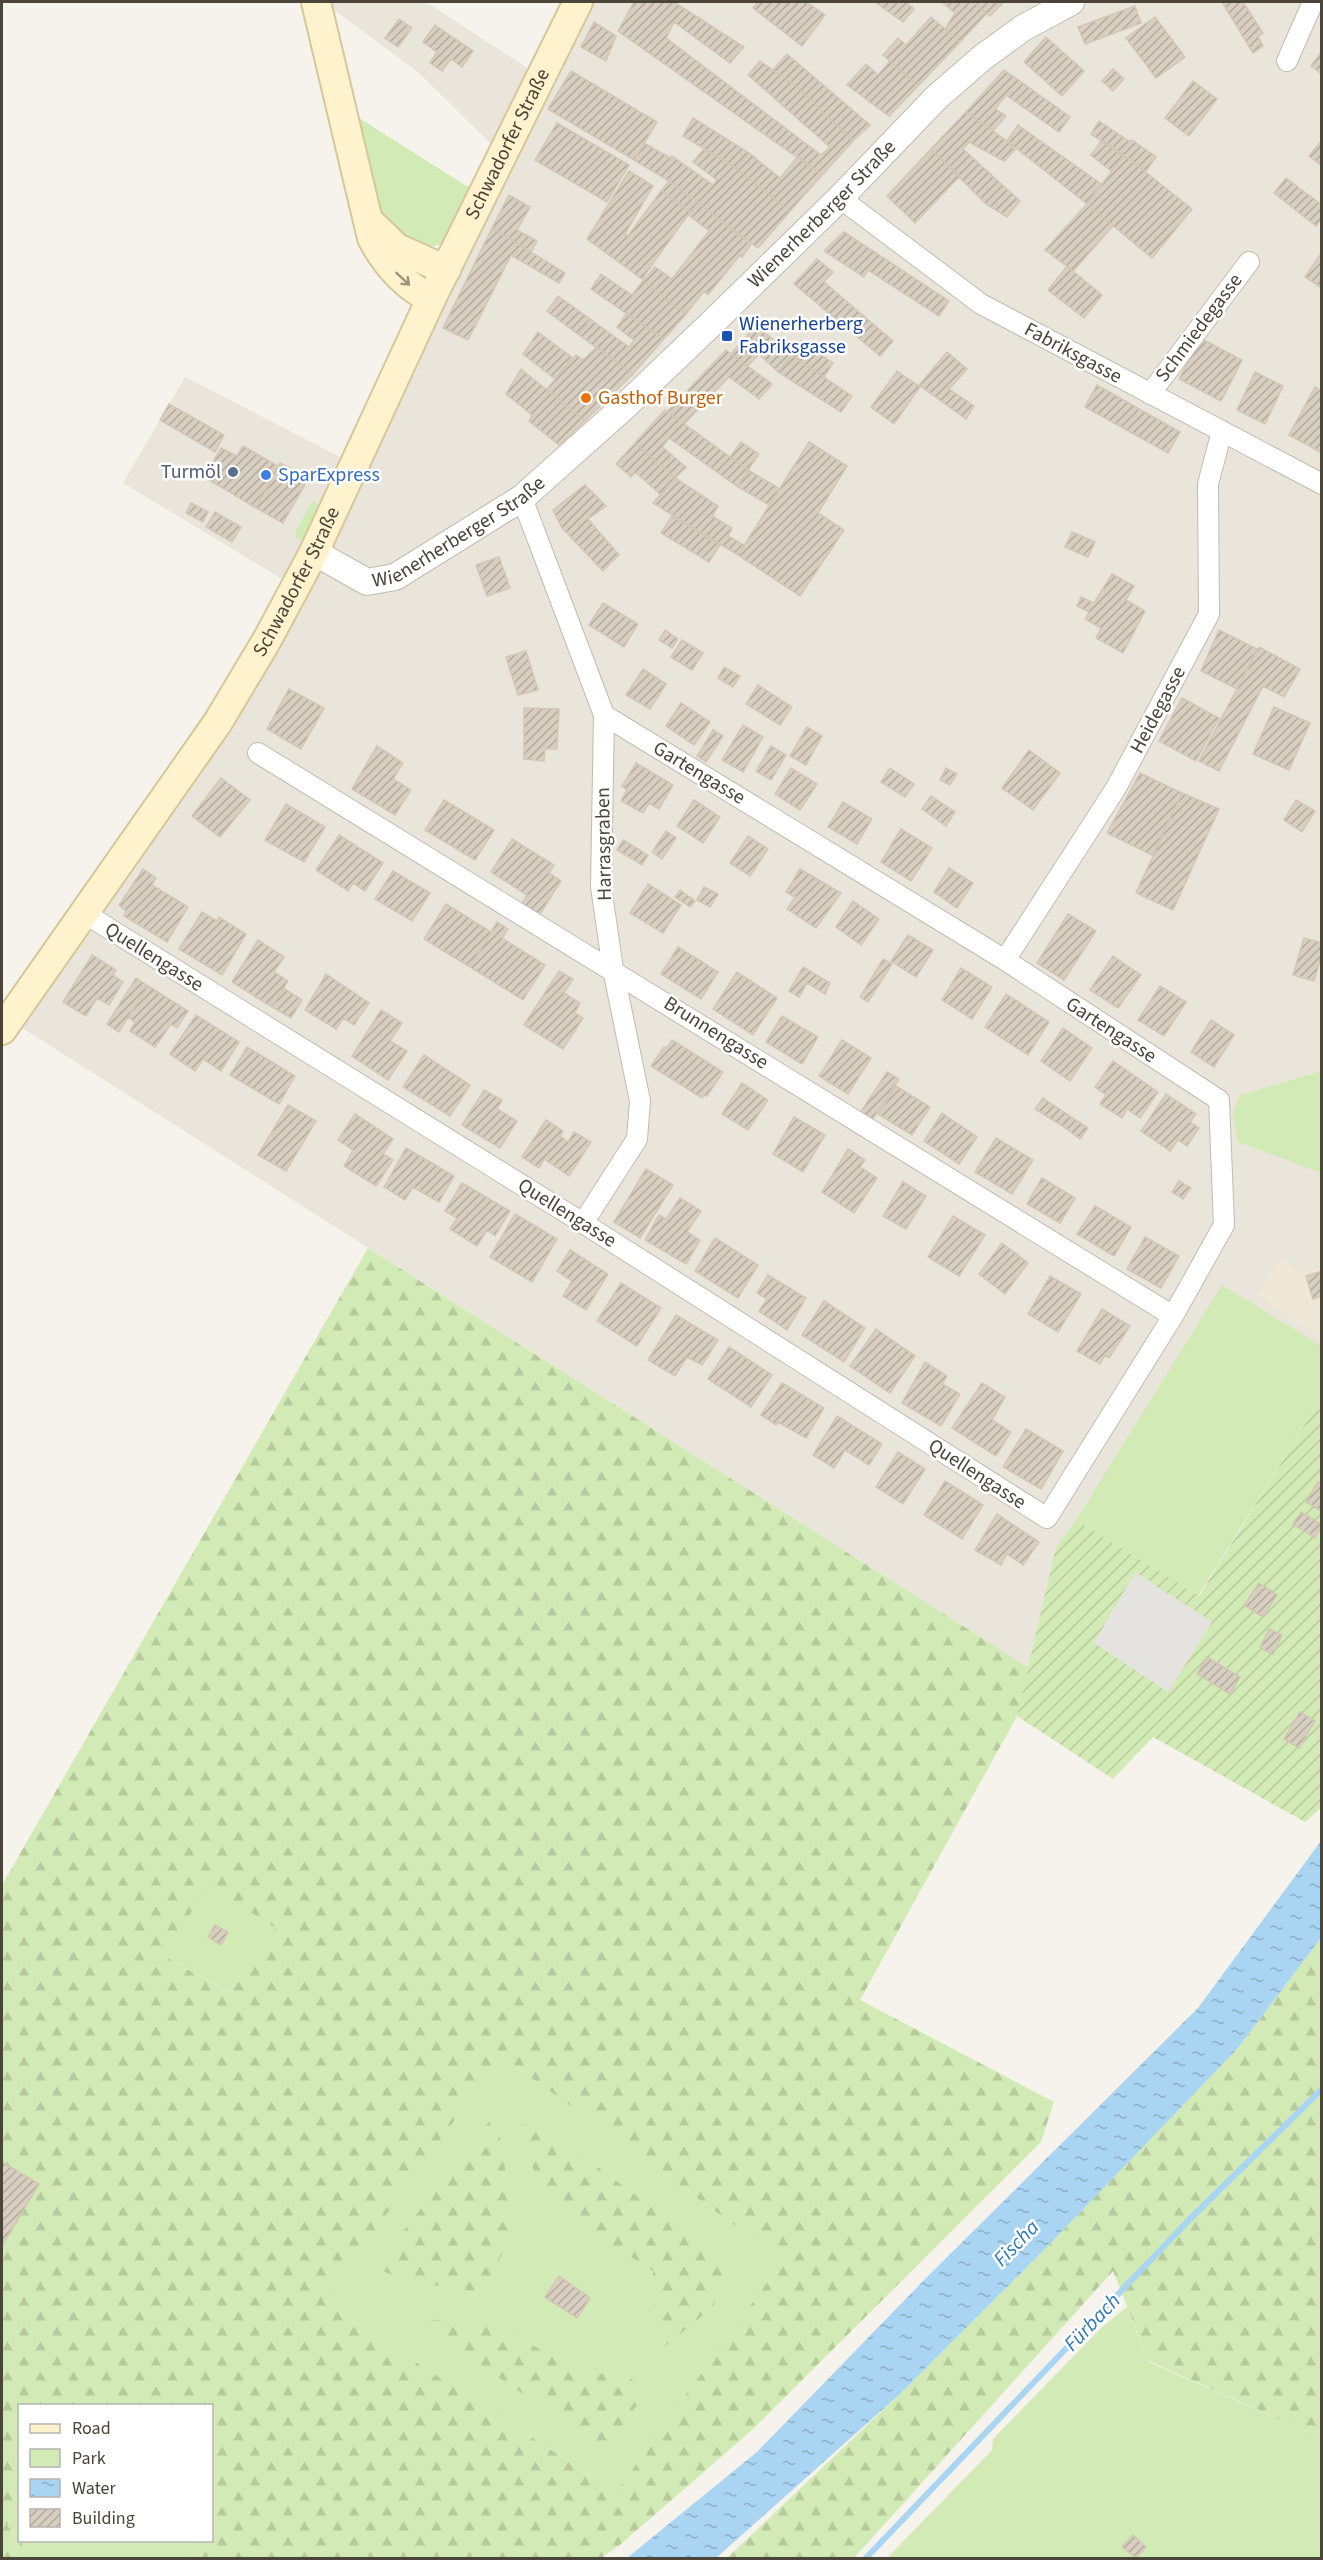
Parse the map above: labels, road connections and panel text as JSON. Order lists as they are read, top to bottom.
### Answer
{
  "streets": {
    "main road": ["Schwadorfer Straße"],
    "street": [
      "Wienerherberger Straße",
      "Schmiedegasse",
      "Fabriksgasse",
      "Heidegasse",
      "Gartengasse",
      "Harrasgraben",
      "Quellengasse",
      "Brunnengasse"
    ]
  },
  "crossings": [
    ["Schwadorfer Straße", "Wienerherberger Straße"],
    ["Schwadorfer Straße", "Quellengasse"],
    ["Wienerherberger Straße", "Fabriksgasse"],
    ["Wienerherberger Straße", "Harrasgraben"],
    ["Schmiedegasse", "Fabriksgasse"],
    ["Fabriksgasse", "Heidegasse"],
    ["Heidegasse", "Gartengasse"],
    ["Gartengasse", "Harrasgraben"],
    ["Gartengasse", "Quellengasse"],
    ["Gartengasse", "Brunnengasse"],
    ["Harrasgraben", "Quellengasse"],
    ["Harrasgraben", "Brunnengasse"]
  ],
  "water": ["Fischa", "Fürbach"],
  "places": {
    "transit": ["Wienerherberg Fabriksgasse"],
    "other": ["Gasthof Burger", "Turmöl", "SparExpress"]
  },
  "legend": [
    "Road",
    "Park",
    "Water",
    "Building"
  ]
}
